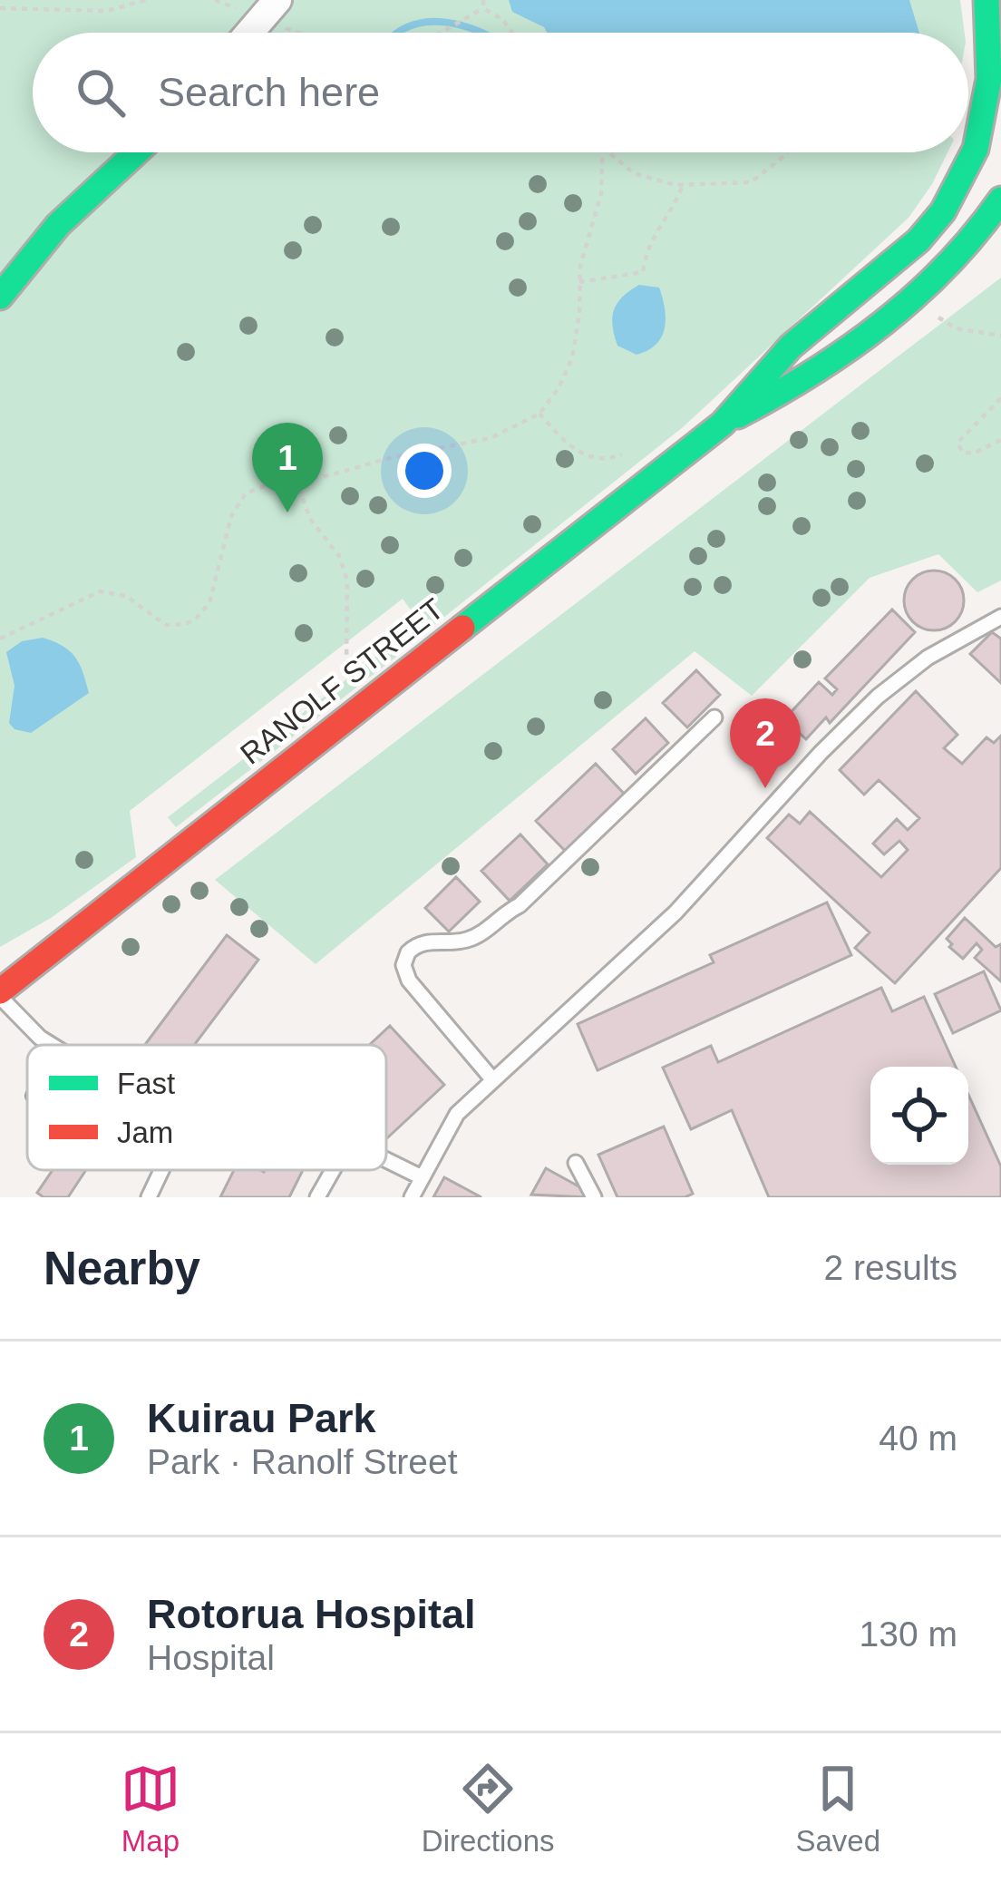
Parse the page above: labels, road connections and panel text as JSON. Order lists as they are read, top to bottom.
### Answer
{
  "streets": {
    "main road": ["RANOLF STREET"]
  },
  "legend": ["Fast", "Jam"],
  "page": {
    "search": "Search here",
    "pins": ["1", "2"],
    "heading": ["Nearby", "2 results"],
    "list": [
      {
        "mark": "1",
        "name": "Kuirau Park",
        "note": "Park · Ranolf Street",
        "value": "40 m"
      },
      {
        "mark": "2",
        "name": "Rotorua Hospital",
        "note": "Hospital",
        "value": "130 m"
      }
    ],
    "nav": ["Map", "Directions", "Saved"]
  }
}
